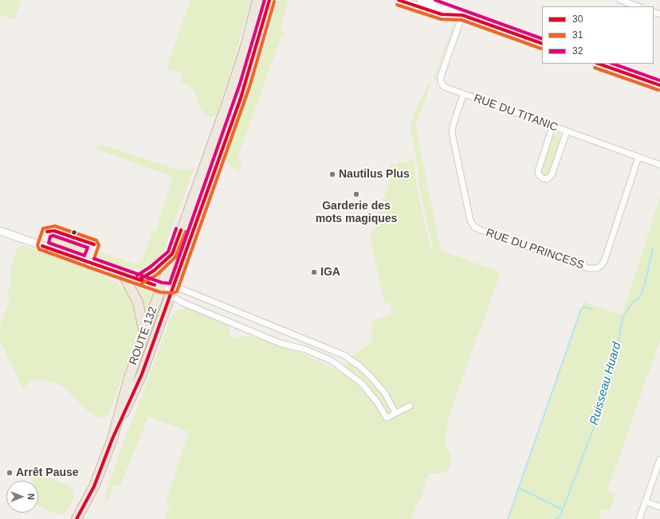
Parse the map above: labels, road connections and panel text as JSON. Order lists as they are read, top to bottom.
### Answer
{
  "streets": {
    "highway": ["ROUTE 132"],
    "street": ["RUE DU TITANIC", "RUE DU PRINCESS"]
  },
  "crossings": [
    ["RUE DU TITANIC", "RUE DU PRINCESS"]
  ],
  "water": ["Ruisseau Huard"],
  "places": [
    "Nautilus Plus",
    "Garderie des mots magiques",
    "IGA",
    "Arrêt Pause"
  ],
  "lines": ["transit line 30", "transit line 32", "transit line 31"],
  "legend": ["30", "31", "32"],
  "north": "right"
}
